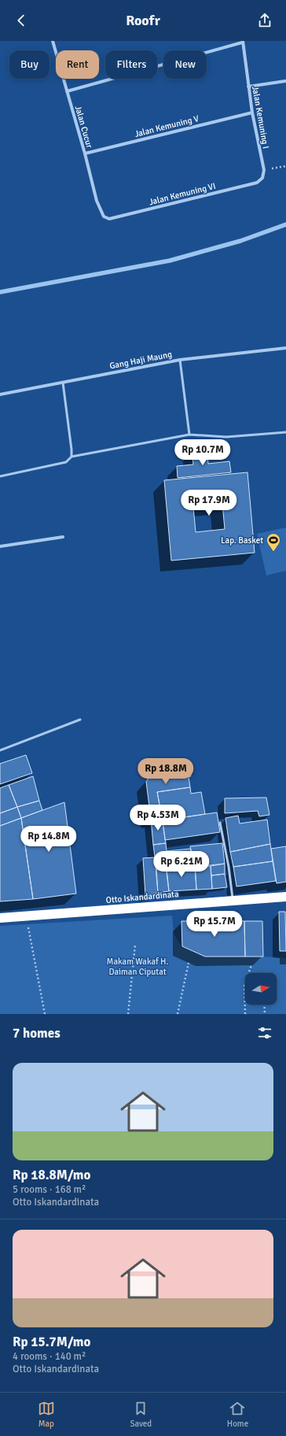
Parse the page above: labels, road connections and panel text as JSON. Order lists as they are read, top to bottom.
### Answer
{
  "streets": {
    "highway": ["Otto Iskandardinata"],
    "street": [
      "Jalan Kemuning I",
      "Jalan Kemuning V",
      "Jalan Cucur",
      "Jalan Kemuning VI",
      "Gang Haji Maung"
    ]
  },
  "crossings": [
    ["Jalan Kemuning I", "Jalan Kemuning V"],
    ["Jalan Kemuning I", "Jalan Kemuning VI"],
    ["Jalan Kemuning V", "Jalan Cucur"],
    ["Jalan Cucur", "Jalan Kemuning VI"]
  ],
  "parks": ["Makam Wakaf H. Daiman Ciputat"],
  "places": {
    "sports": ["Lap. Basket"]
  },
  "north": "right",
  "page": {
    "header": "Roofr",
    "chip": [
      "Buy",
      "Rent",
      "Filters",
      "New"
    ],
    "price": [
      "Rp 10.7M",
      "Rp 17.9M",
      "Rp 18.8M",
      "Rp 4.53M",
      "Rp 14.8M",
      "Rp 6.21M",
      "Rp 15.7M"
    ],
    "heading": "7 homes",
    "list": [
      {
        "name": "Rp 18.8M/mo",
        "note": "5 rooms · 168 m² · Otto Iskandardinata"
      },
      {
        "name": "Rp 15.7M/mo",
        "note": "4 rooms · 140 m² · Otto Iskandardinata"
      }
    ],
    "tabs": ["Map", "Saved", "Home"]
  }
}
